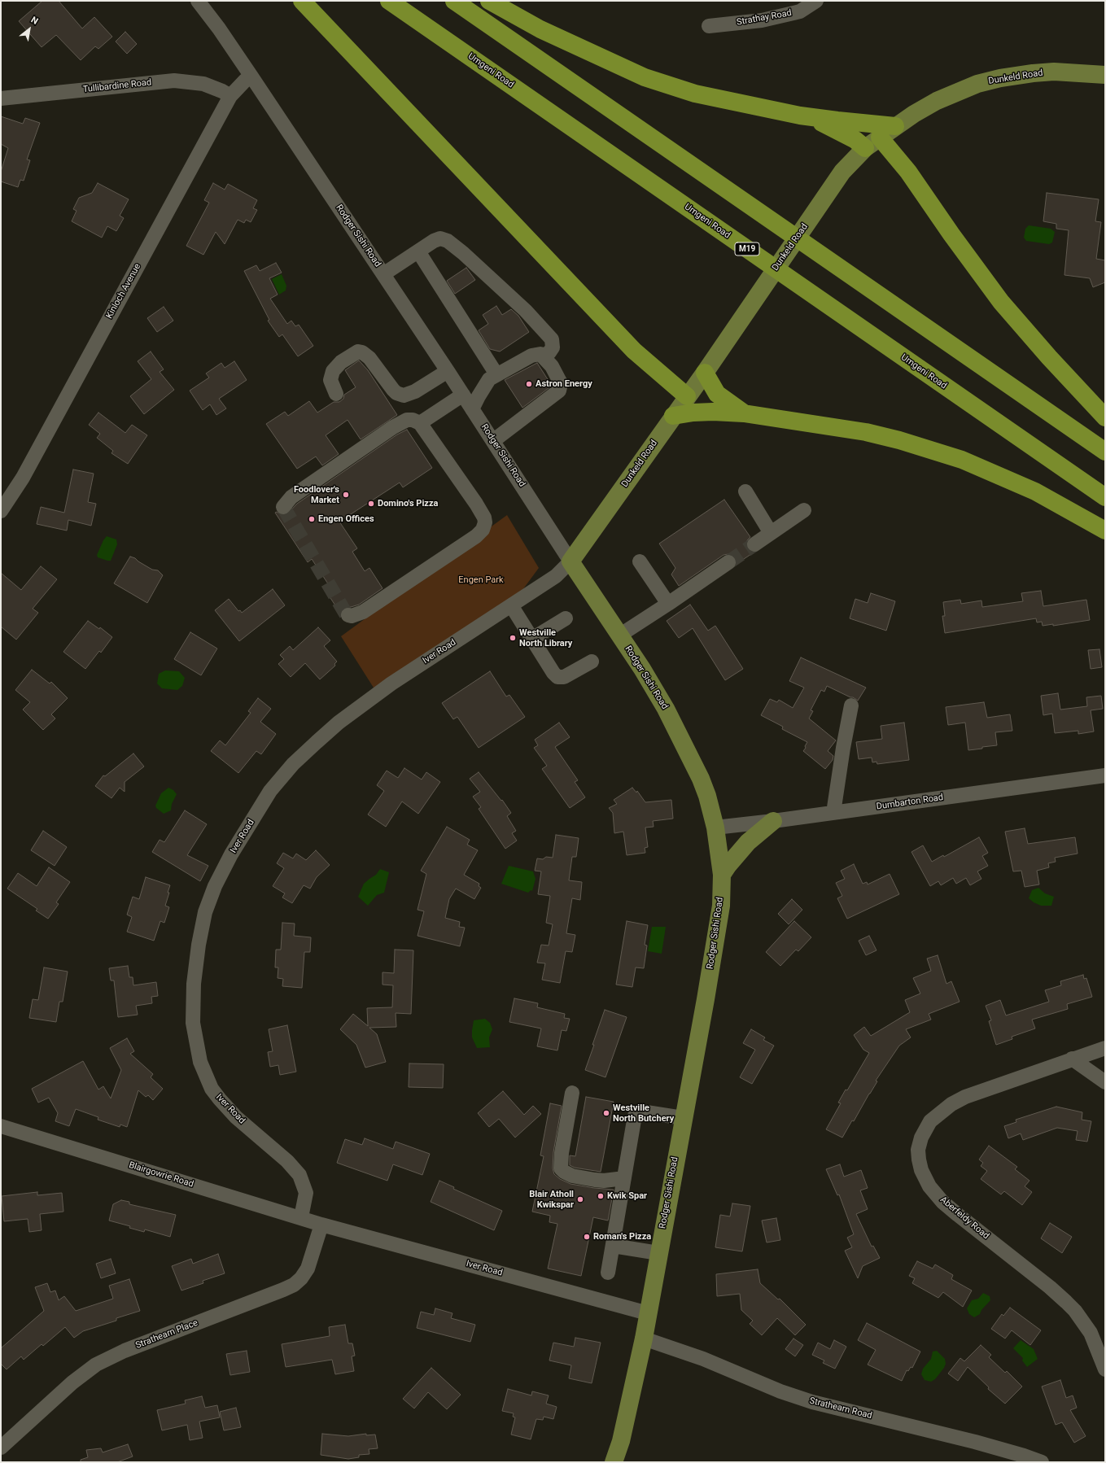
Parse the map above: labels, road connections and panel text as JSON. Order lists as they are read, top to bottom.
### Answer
{
  "streets": {
    "highway": ["Umgeni Road", "M19"],
    "main road": ["Dunkeld Road", "Rodger Sishi Road"],
    "street": [
      "Strathay Road",
      "Tullibardine Road",
      "Kinloch Avenue",
      "Iver Road",
      "Dumbarton Road",
      "Blairgowrie Road",
      "Aberfeldy Road",
      "Strathearn Place",
      "Strathearn Road"
    ]
  },
  "crossings": [
    ["Dunkeld Road", "Rodger Sishi Road"],
    ["Dunkeld Road", "Iver Road"],
    ["Tullibardine Road", "Kinloch Avenue"],
    ["Rodger Sishi Road", "Kinloch Avenue"],
    ["Rodger Sishi Road", "Iver Road"],
    ["Rodger Sishi Road", "Dumbarton Road"],
    ["Rodger Sishi Road", "Strathearn Road"],
    ["Iver Road", "Blairgowrie Road"],
    ["Iver Road", "Strathearn Place"],
    ["Blairgowrie Road", "Strathearn Place"]
  ],
  "parks": ["Engen Park"],
  "places": [
    "Astron Energy",
    "Foodlover's Market",
    "Domino's Pizza",
    "Engen Offices",
    "Westville North Library",
    "Westville North Butchery",
    "Kwik Spar",
    "Blair Atholl Kwikspar",
    "Roman's Pizza"
  ],
  "north": "top right"
}
